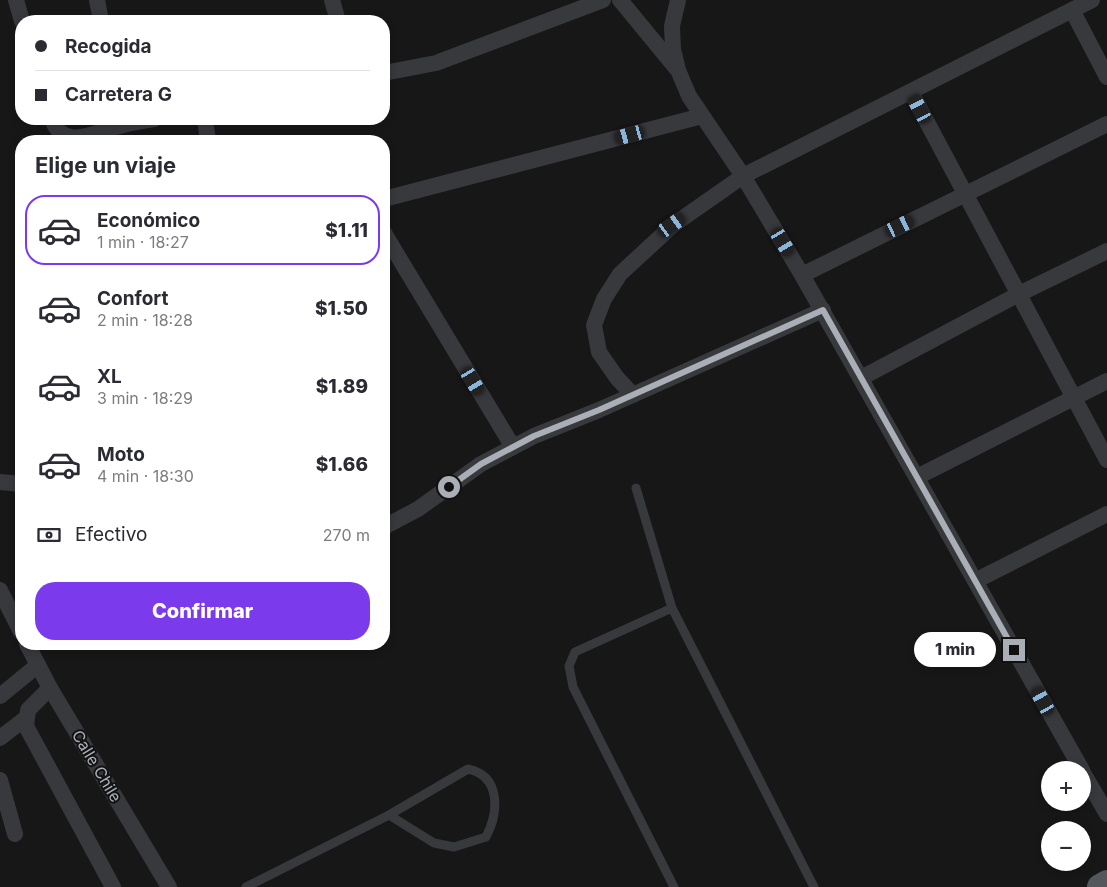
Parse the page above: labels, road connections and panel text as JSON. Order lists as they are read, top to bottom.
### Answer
{
  "streets": {
    "street": ["Calle Chile"]
  },
  "page": {
    "banner": ["Recogida", "Carretera G"],
    "heading": "Elige un viaje",
    "list": [
      {
        "name": "Económico",
        "note": "1 min · 18:27",
        "value": "$1.11"
      },
      {
        "name": "Confort",
        "note": "2 min · 18:28",
        "value": "$1.50"
      },
      {
        "name": "XL",
        "note": "3 min · 18:29",
        "value": "$1.89"
      },
      {
        "name": "Moto",
        "note": "4 min · 18:30",
        "value": "$1.66"
      }
    ],
    "pay": ["Efectivo", "270 m"],
    "buttons": "Confirmar",
    "bubble": "1 min",
    "map_buttons": ["+", "−"]
  }
}
